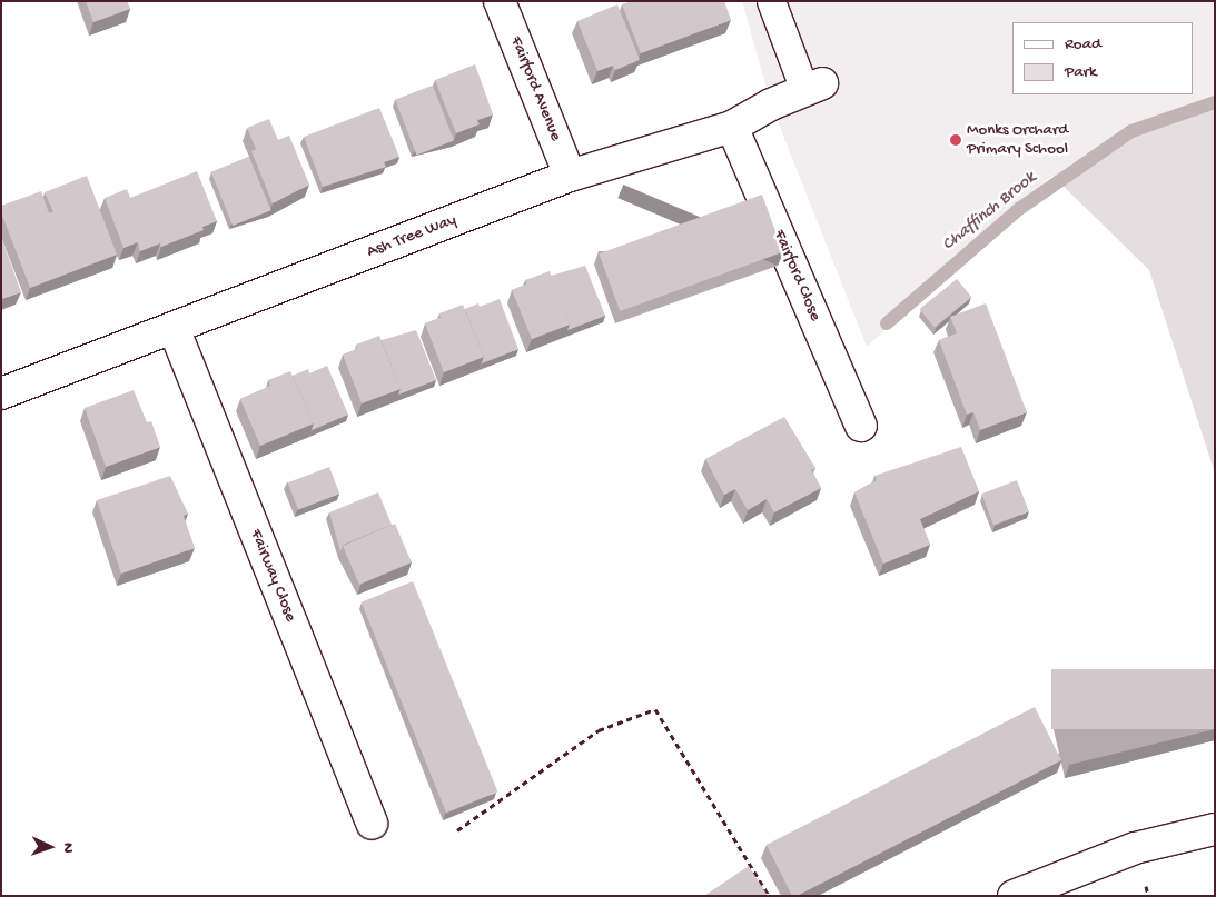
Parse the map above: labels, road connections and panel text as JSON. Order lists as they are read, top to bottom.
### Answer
{
  "streets": {
    "street": [
      "Fairford Avenue",
      "Ash Tree Way",
      "Fairford Close",
      "Fairway Close"
    ]
  },
  "crossings": [
    ["Fairford Avenue", "Ash Tree Way"],
    ["Ash Tree Way", "Fairford Close"],
    ["Ash Tree Way", "Fairway Close"]
  ],
  "water": ["Chaffinch Brook"],
  "places": ["Monks Orchard Primary School"],
  "legend": ["Road", "Park"],
  "north": "right"
}
